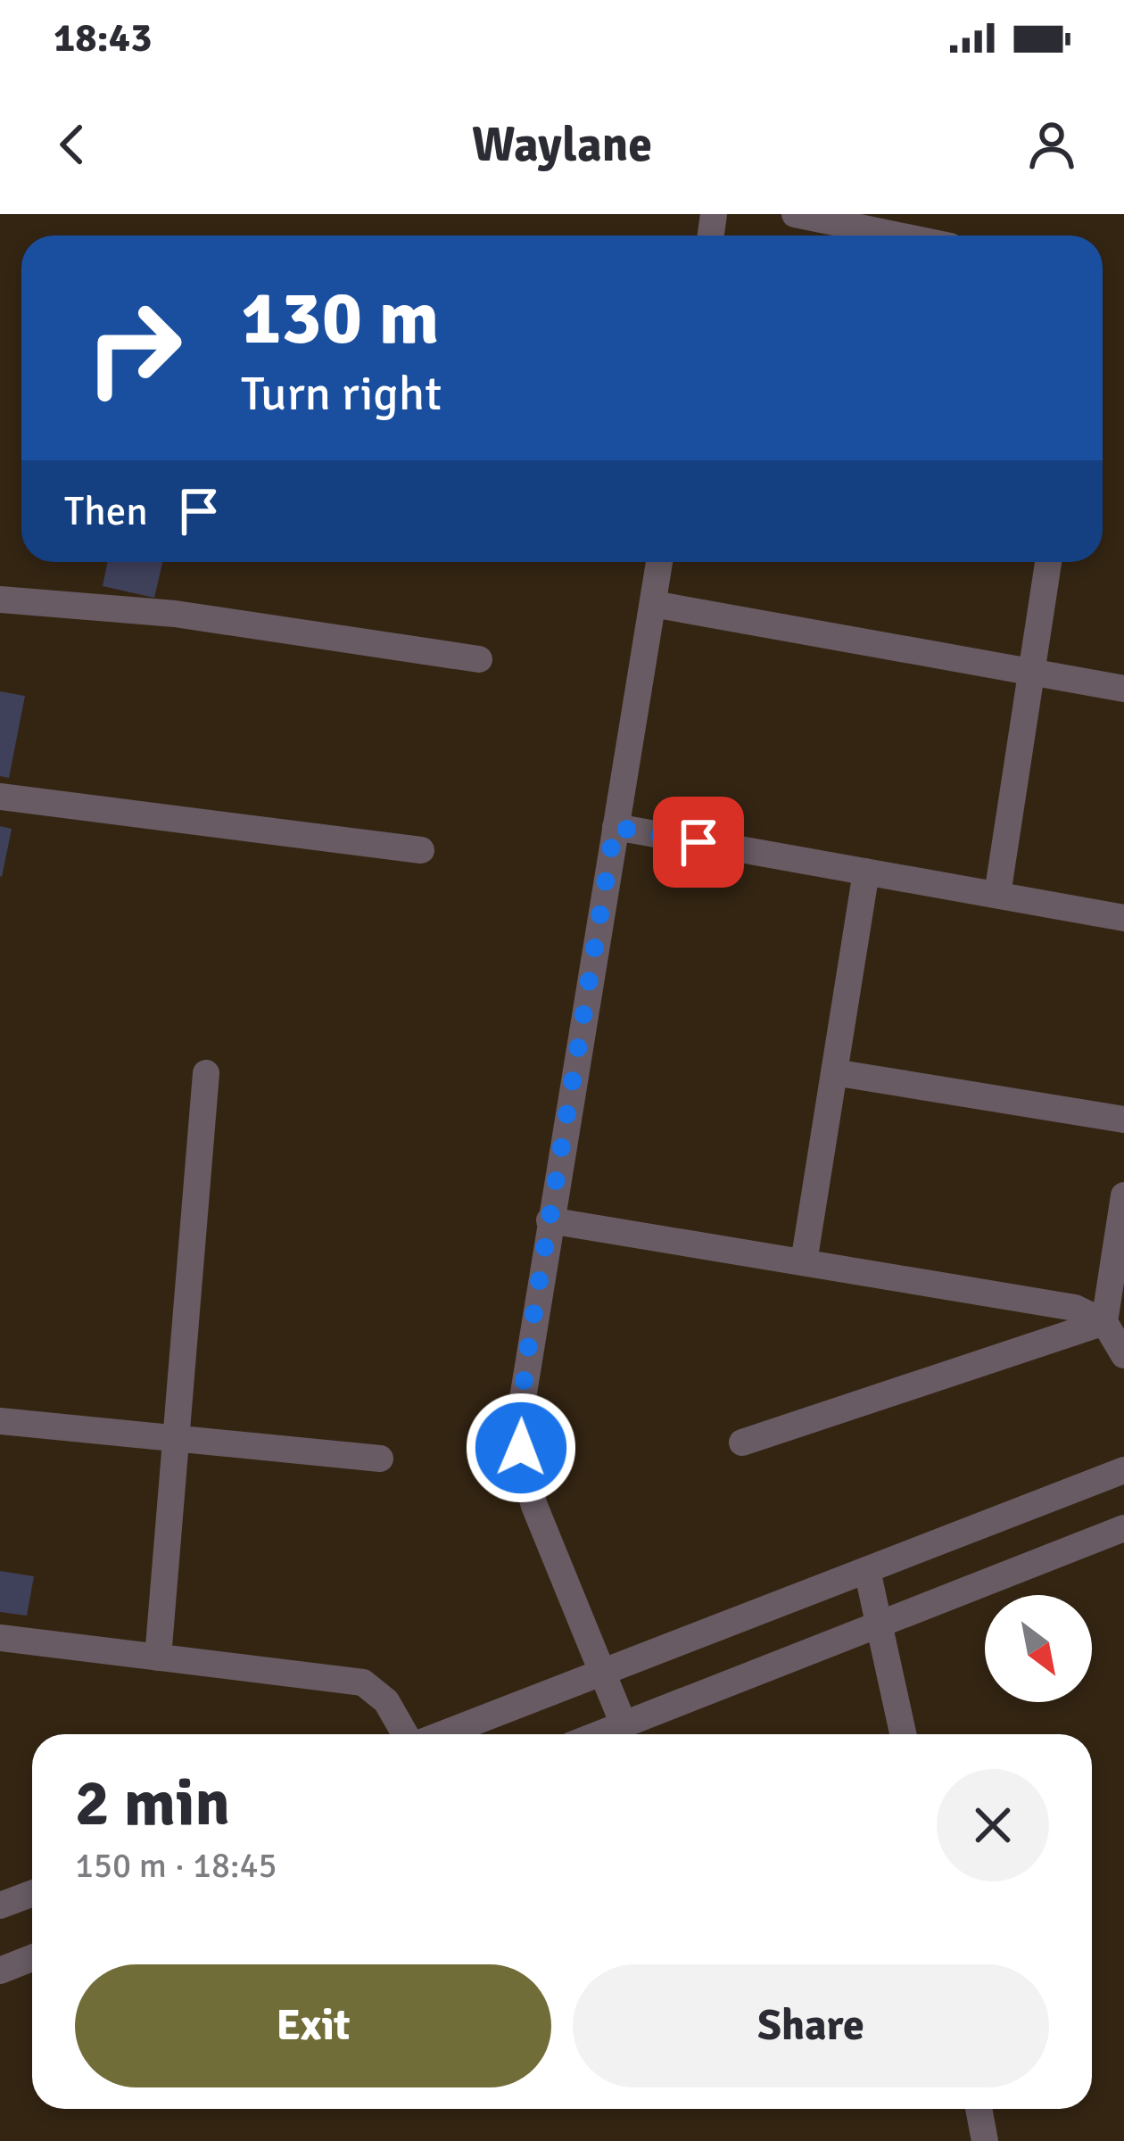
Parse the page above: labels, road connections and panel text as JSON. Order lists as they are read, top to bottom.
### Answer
{
  "north": "bottom right",
  "page": {
    "status": "18:43",
    "header": "Waylane",
    "turn": ["130 m", "Turn right"],
    "then": "Then",
    "heading": ["2 min", "150 m · 18:45"],
    "buttons": ["Exit", "Share"]
  }
}
